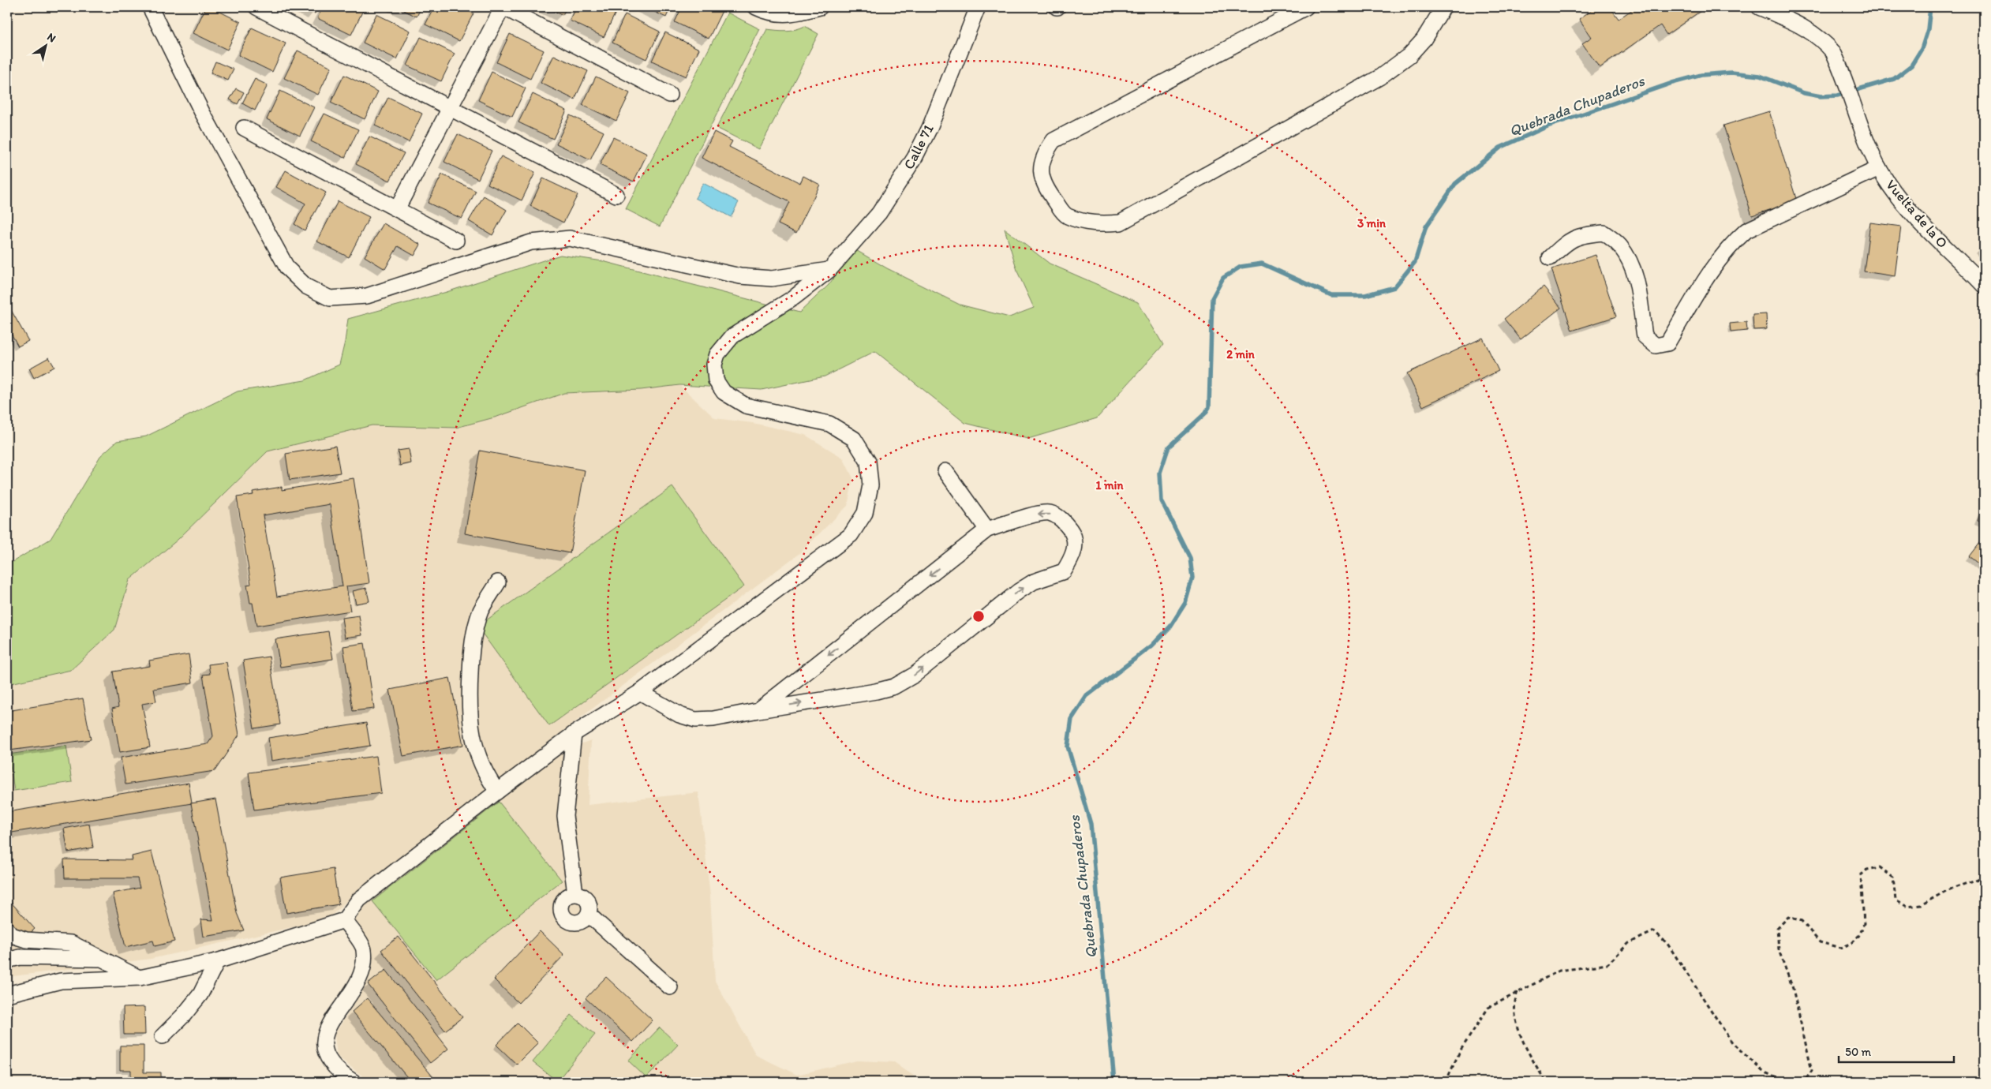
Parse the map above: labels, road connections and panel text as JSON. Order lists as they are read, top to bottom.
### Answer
{
  "streets": {
    "street": ["Calle 71", "Vuelta de la O"]
  },
  "water": ["Quebrada Chupaderos"],
  "scale_bar": "50 m",
  "north": "top right",
  "rings": ["3 min", "2 min", "1 min"]
}
